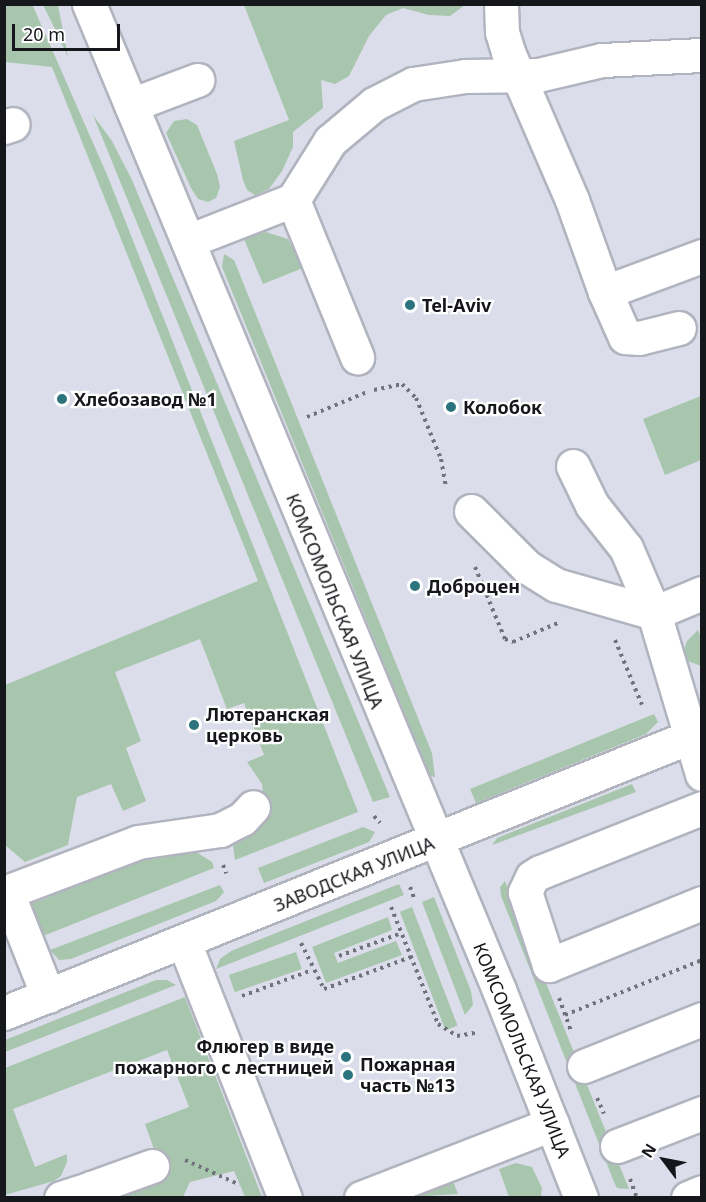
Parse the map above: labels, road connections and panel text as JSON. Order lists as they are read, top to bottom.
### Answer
{
  "streets": {
    "street": ["КОМСОМОЛЬСКАЯ УЛИЦА", "ЗАВОДСКАЯ УЛИЦА"]
  },
  "crossings": [
    ["КОМСОМОЛЬСКАЯ УЛИЦА", "ЗАВОДСКАЯ УЛИЦА"]
  ],
  "places": [
    "Tel-Aviv",
    "Хлебозавод №1",
    "Колобок",
    "Доброцен",
    "Лютеранская церковь",
    "Флюгер в виде пожарного с лестницей",
    "Пожарная часть №13"
  ],
  "scale_bar": "20 m",
  "north": "top left"
}
